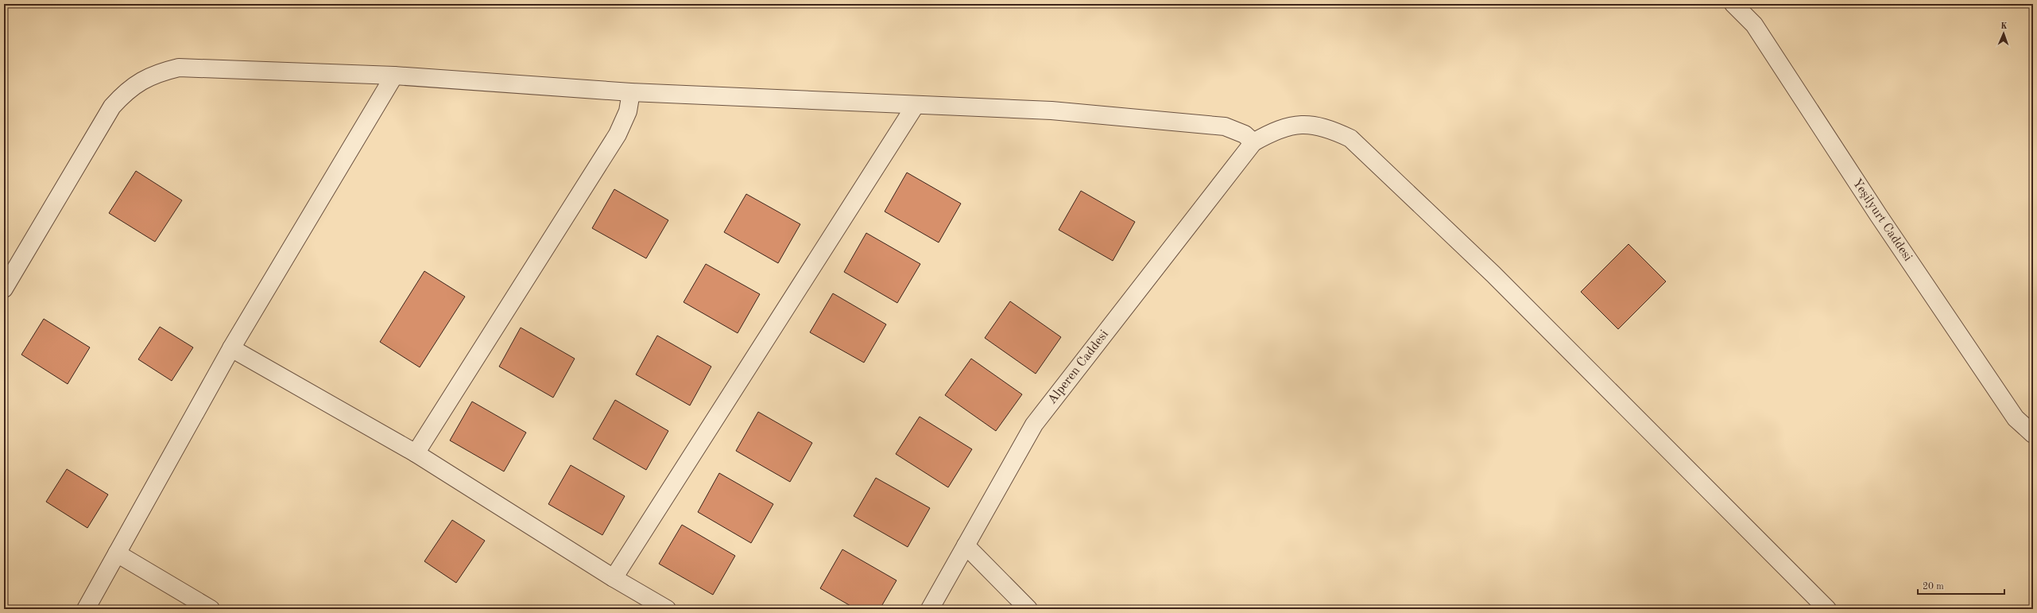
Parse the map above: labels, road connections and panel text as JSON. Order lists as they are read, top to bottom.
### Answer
{
  "streets": {
    "street": ["Yeşilyurt Caddesi", "Alperen Caddesi"]
  },
  "scale_bar": "20 m",
  "north": "top"
}
